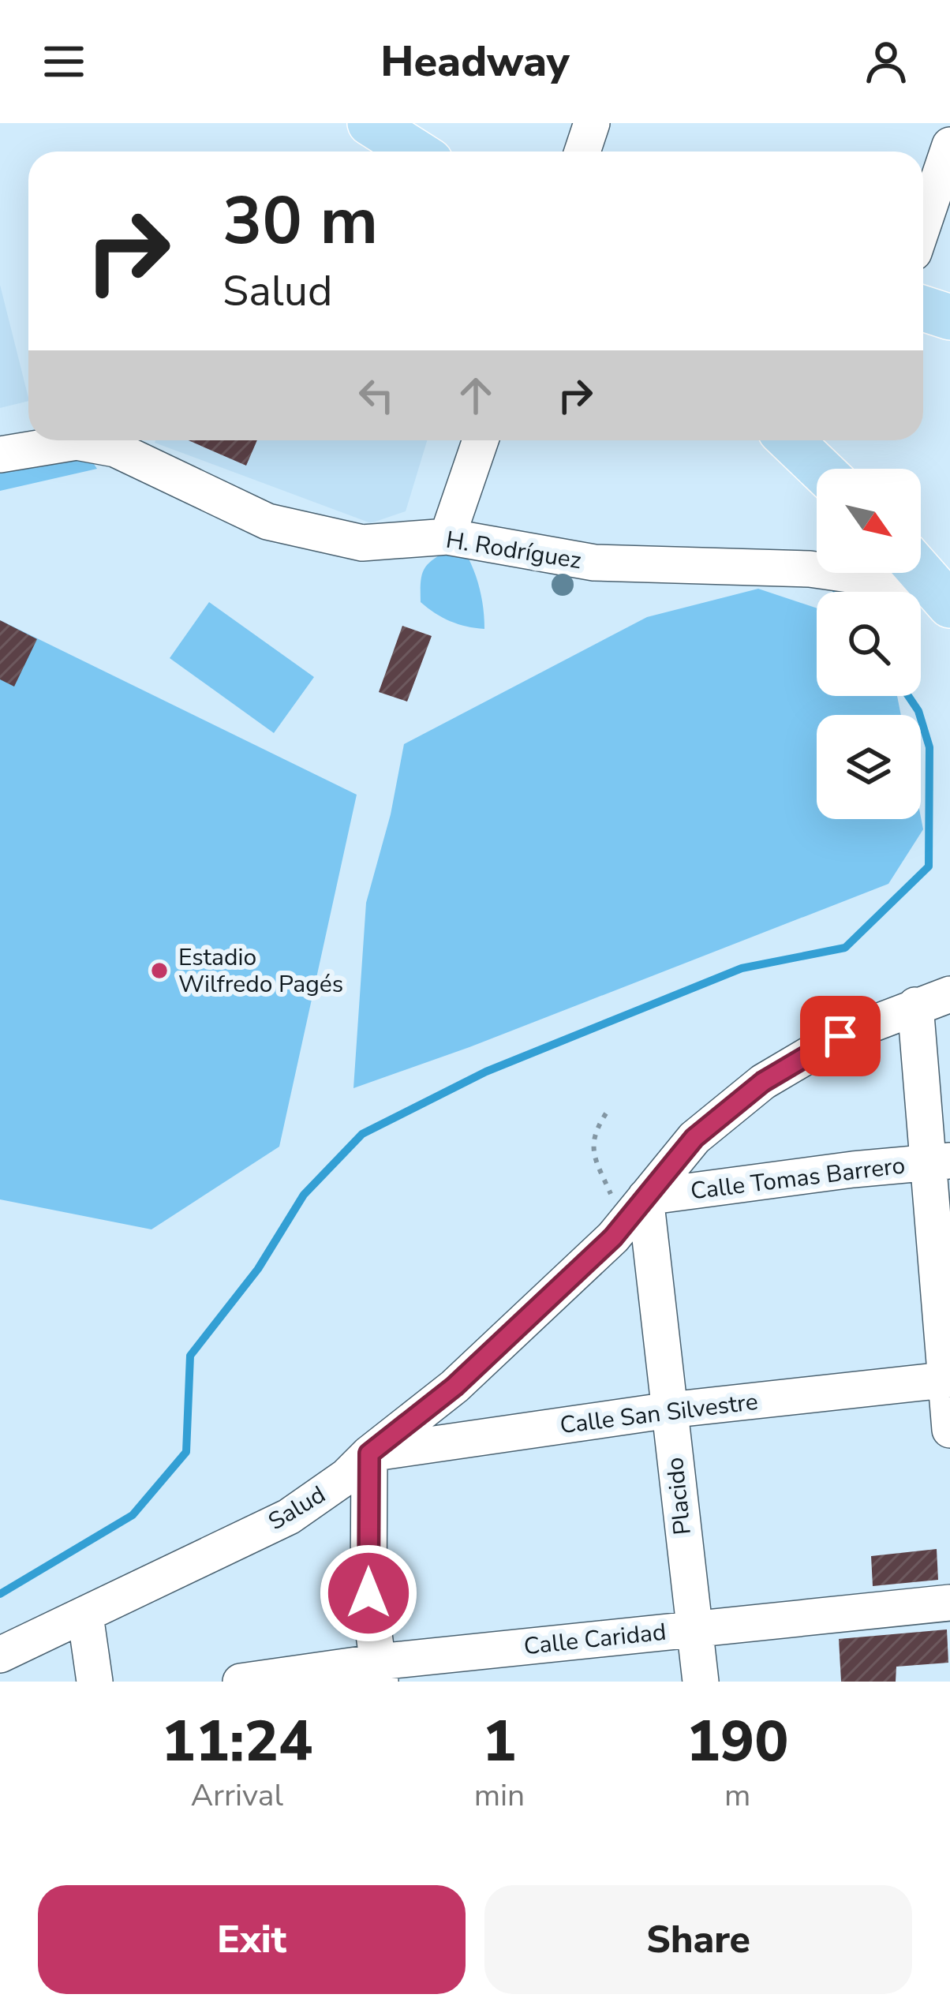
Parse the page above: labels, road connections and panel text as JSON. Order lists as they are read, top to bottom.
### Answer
{
  "streets": {
    "street": [
      "H. Rodríguez",
      "Calle Tomas Barrero",
      "Calle San Silvestre",
      "Placido",
      "Salud",
      "Calle Caridad"
    ]
  },
  "crossings": [
    ["Calle Tomas Barrero", "Placido"],
    ["Calle Tomas Barrero", "Salud"],
    ["Calle San Silvestre", "Placido"],
    ["Calle San Silvestre", "Salud"],
    ["Placido", "Salud"],
    ["Placido", "Calle Caridad"]
  ],
  "places": ["Estadio Wilfredo Pagés"],
  "north": "bottom right",
  "page": {
    "header": "Headway",
    "turn": ["30 m", "Salud"],
    "eta": [
      "11:24",
      "Arrival",
      "1",
      "min",
      "190",
      "m"
    ],
    "buttons": ["Exit", "Share"]
  }
}
